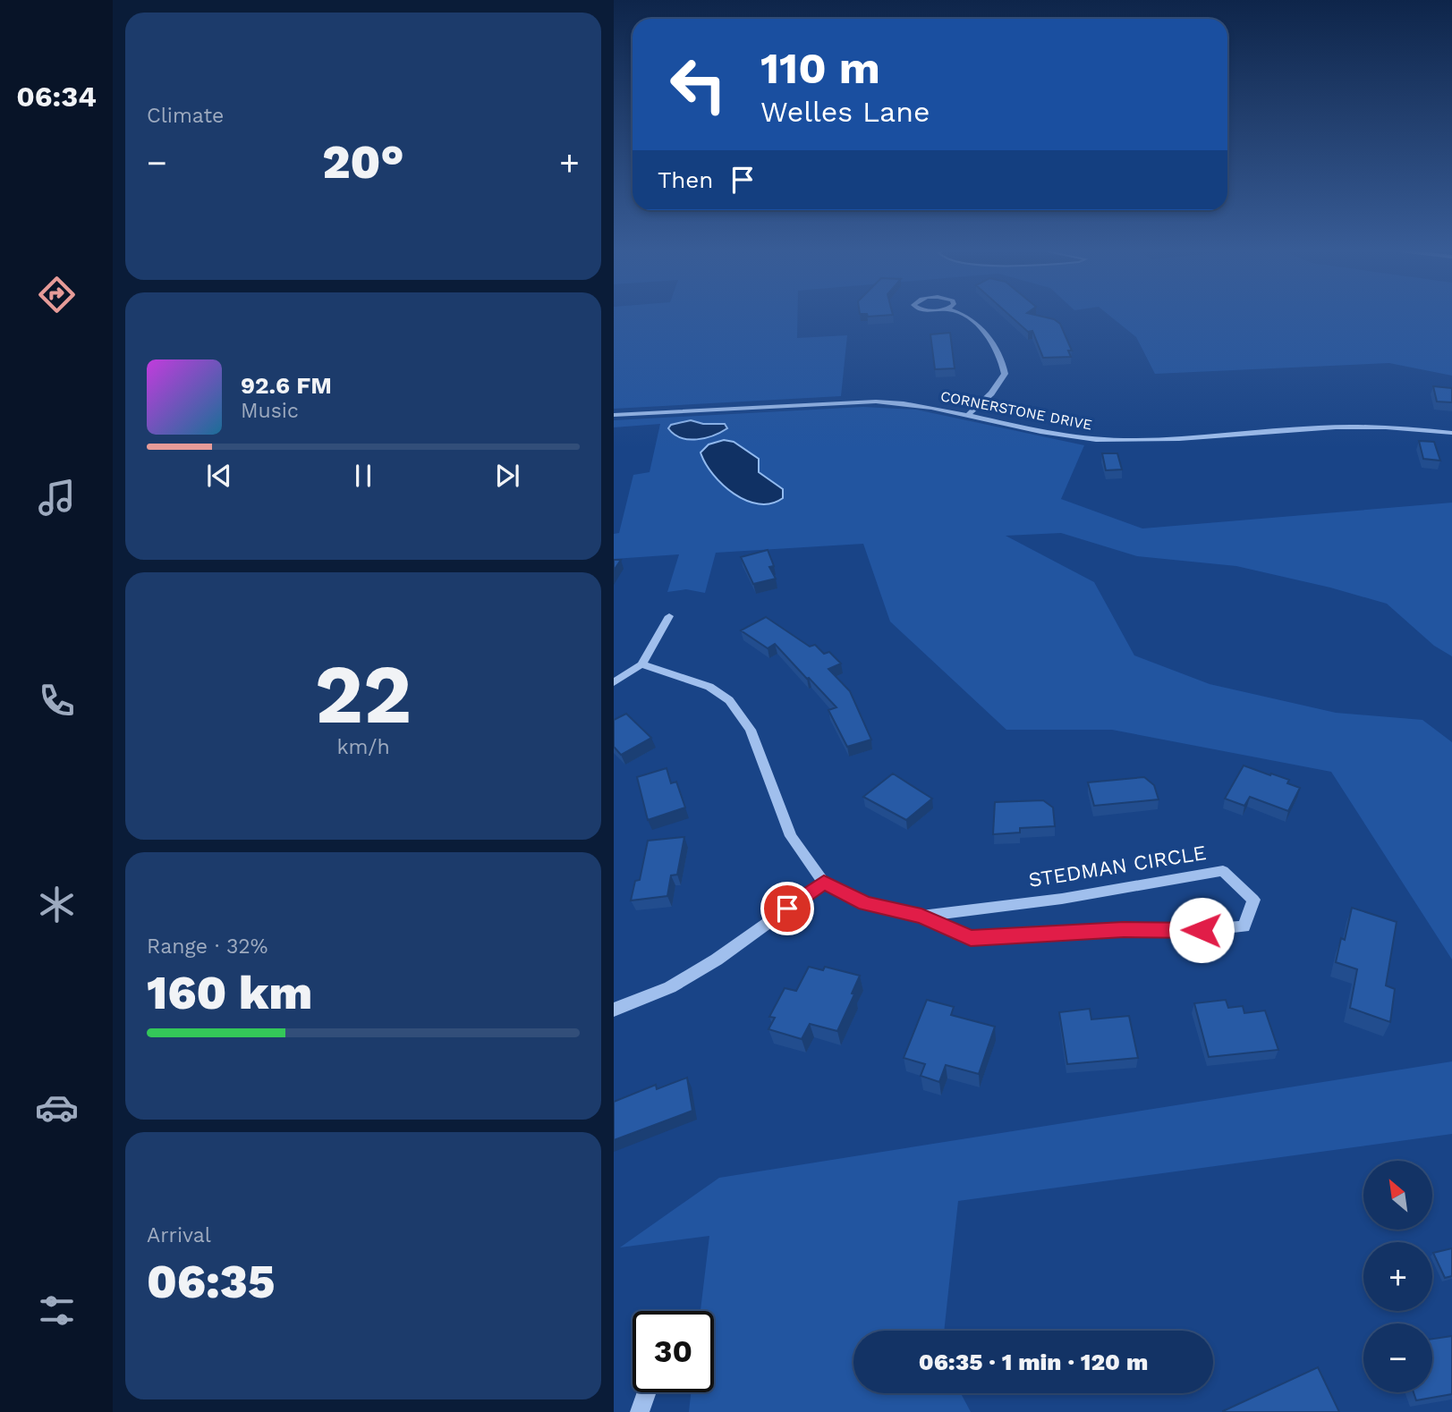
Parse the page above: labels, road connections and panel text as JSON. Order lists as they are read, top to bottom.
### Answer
{
  "streets": {
    "street": ["CORNERSTONE DRIVE", "STEDMAN CIRCLE"]
  },
  "north": "top left",
  "page": {
    "tabs": "06:34",
    "tile": [
      "Climate",
      ["22", "km/h"],
      ["Range · 32%", "160 km"],
      ["Arrival", "06:35"]
    ],
    "turn": ["110 m", "Welles Lane"],
    "heat": ["−", "20°", "+"],
    "then": "Then",
    "song": ["92.6 FM", "Music"],
    "map_buttons": ["+", "−"],
    "limit": "30",
    "trip": "06:35 · 1 min · 120 m"
  }
}
